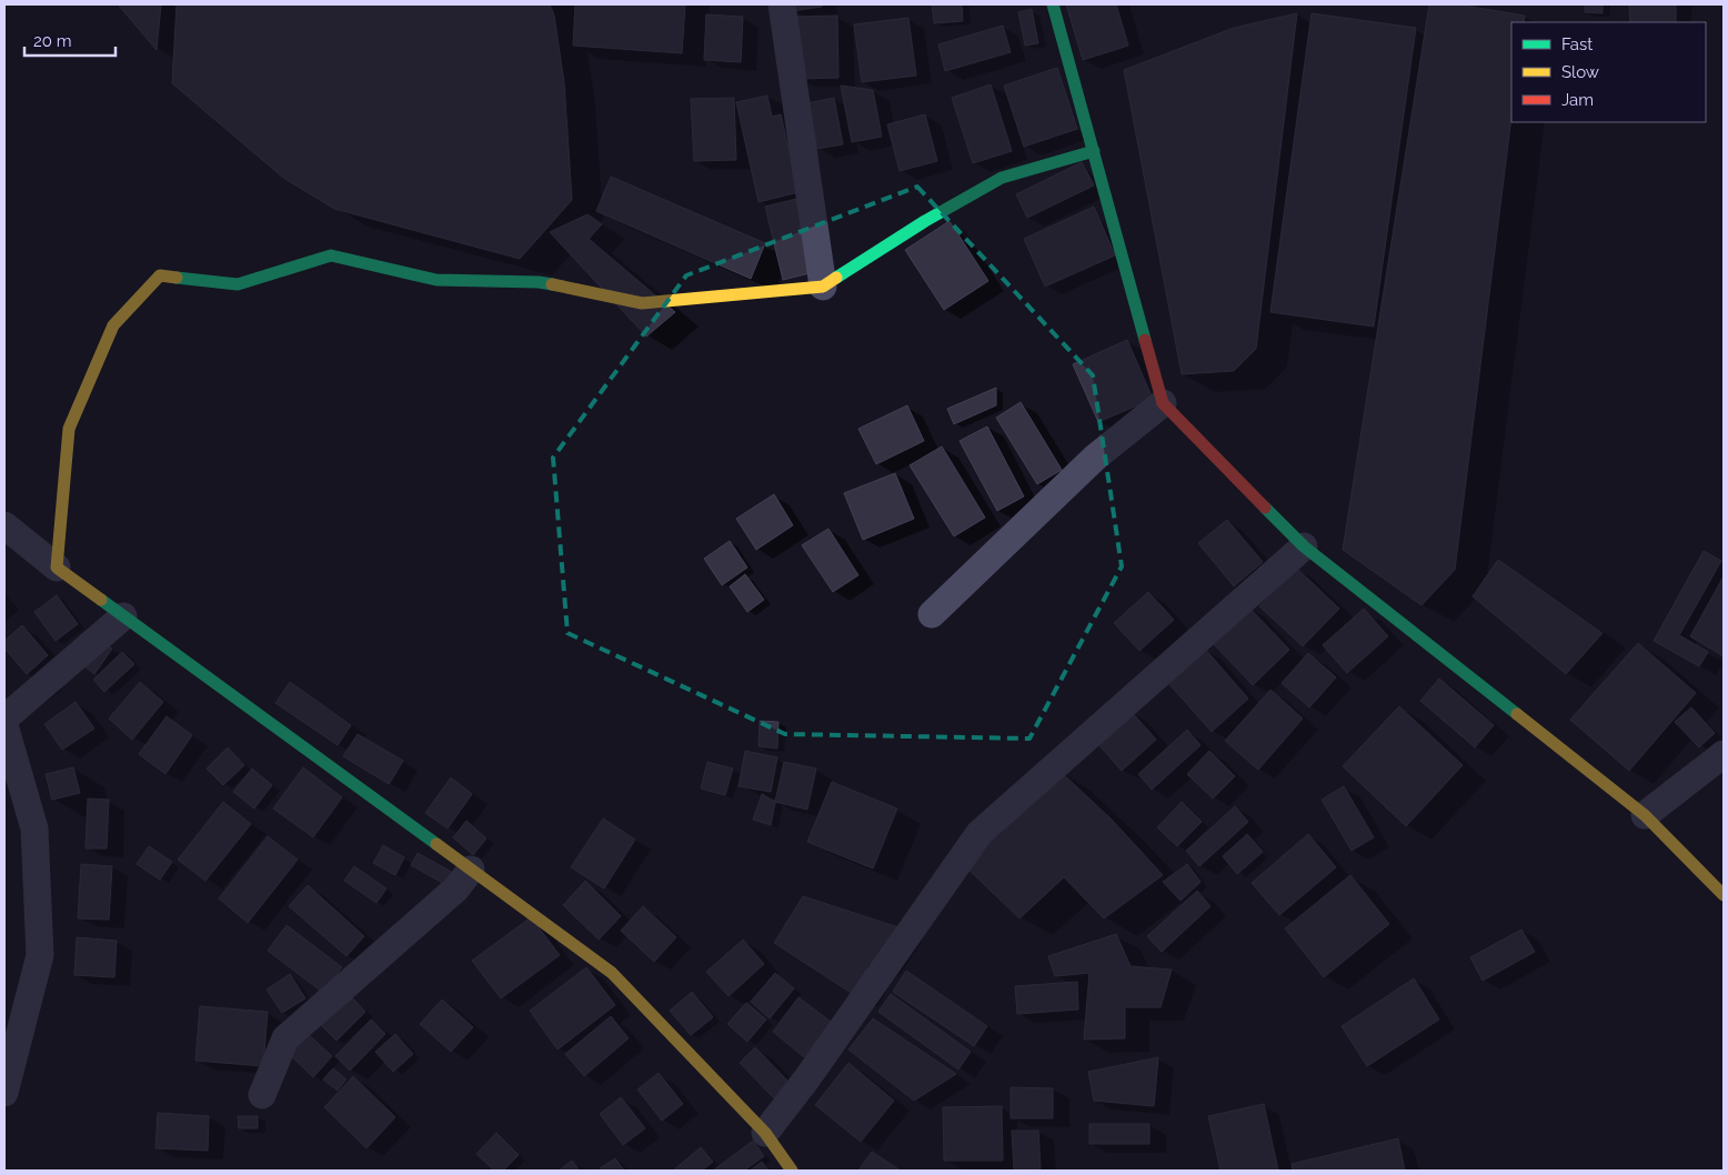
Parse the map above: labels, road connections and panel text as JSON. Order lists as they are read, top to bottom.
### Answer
{
  "legend": ["Fast", "Slow", "Jam"],
  "scale_bar": "20 m"
}
